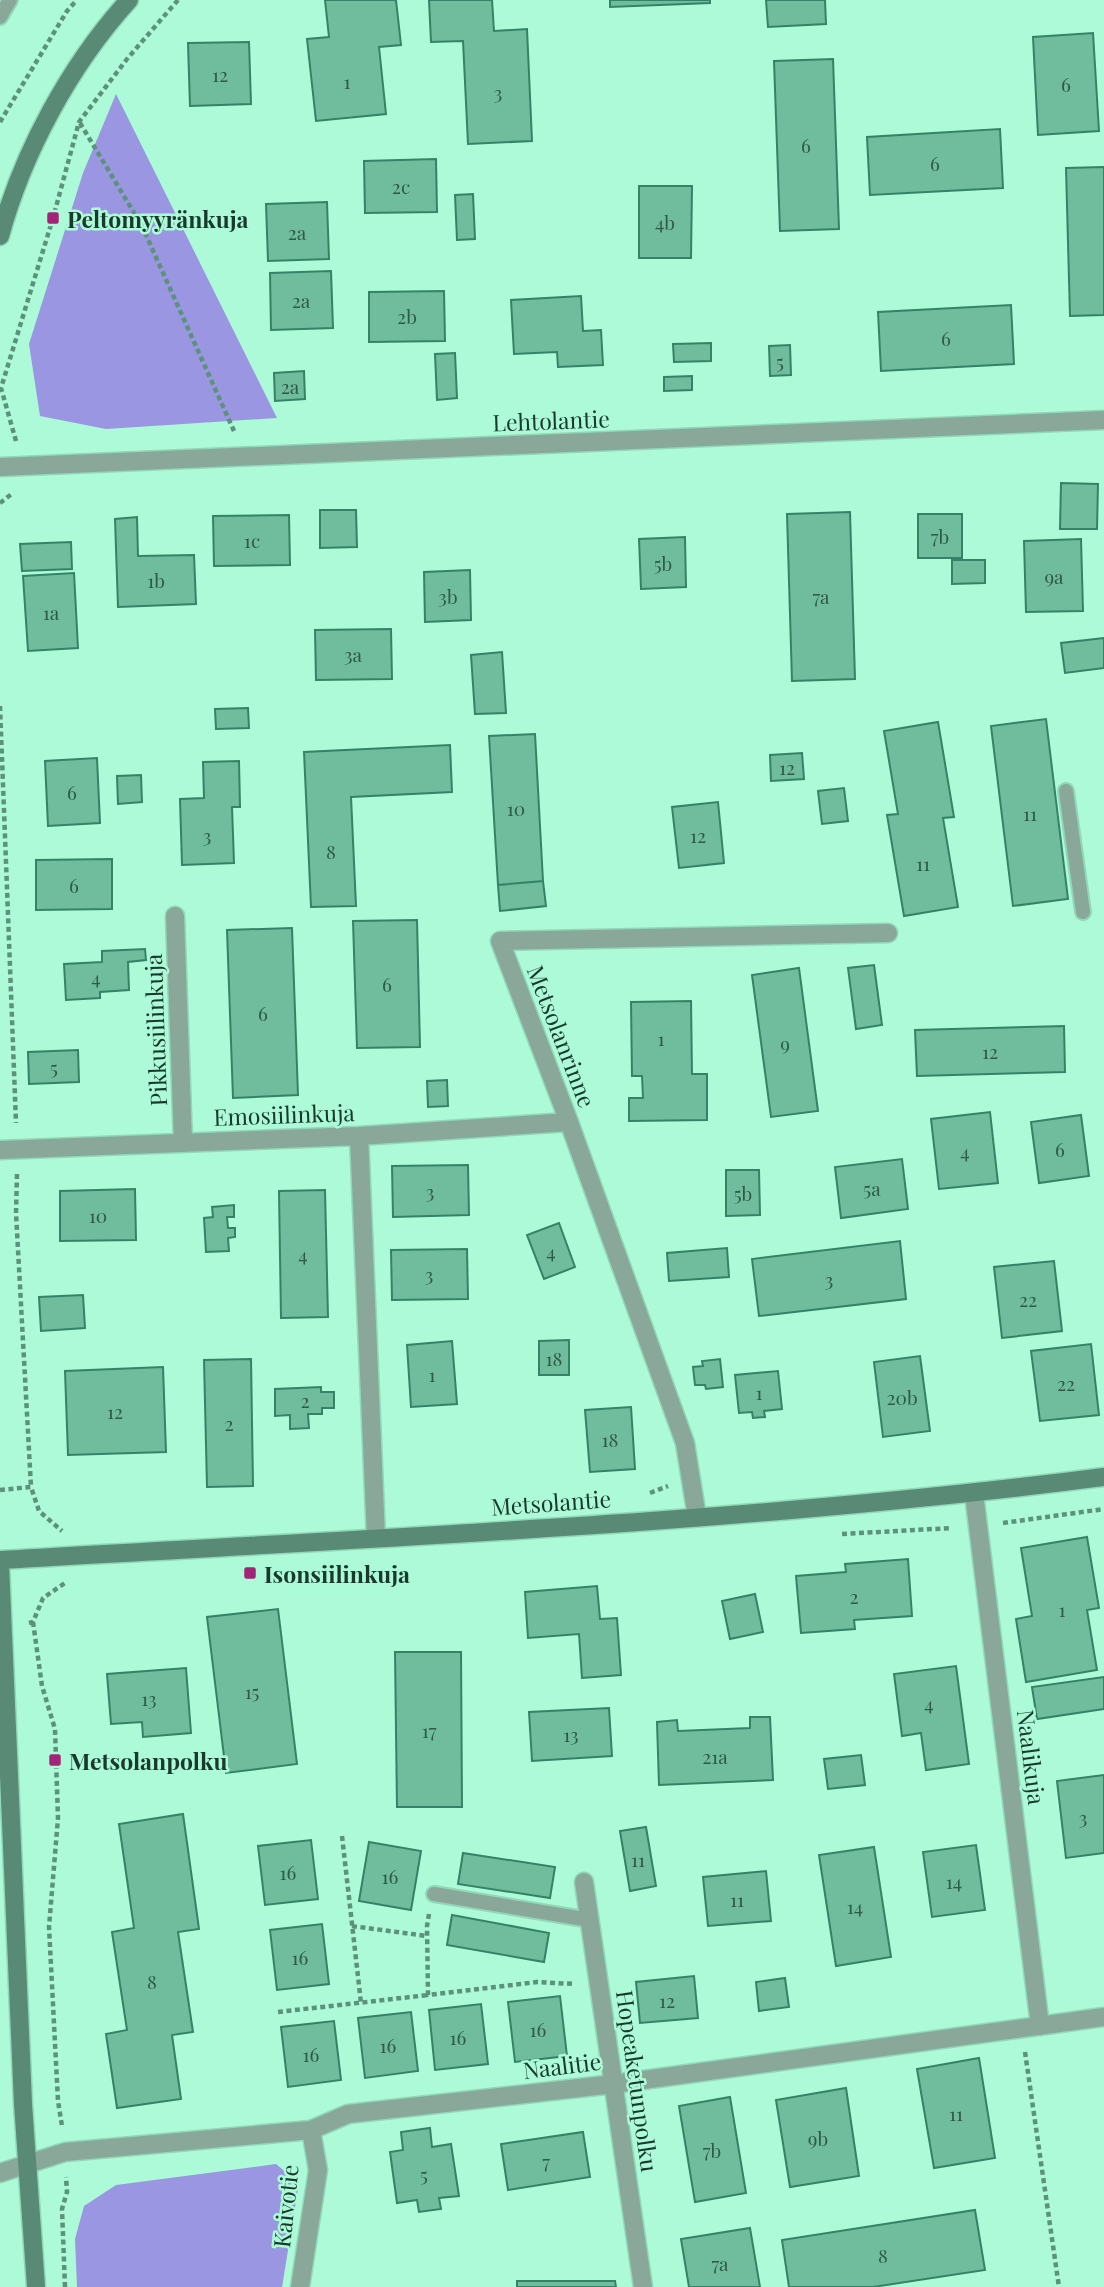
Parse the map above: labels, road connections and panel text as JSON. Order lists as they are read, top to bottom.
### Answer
{
  "streets": {
    "street": [
      "Lehtolantie",
      "Pikkusiilinkuja",
      "Metsolanrinne",
      "Emosiilinkuja",
      "Metsolantie",
      "Naalikuja",
      "Naalitie",
      "Hopeaketunpolku",
      "Kaivotie"
    ]
  },
  "crossings": [
    ["Pikkusiilinkuja", "Emosiilinkuja"],
    ["Metsolanrinne", "Emosiilinkuja"],
    ["Metsolanrinne", "Metsolantie"],
    ["Metsolantie", "Naalikuja"],
    ["Naalikuja", "Naalitie"],
    ["Naalitie", "Hopeaketunpolku"],
    ["Naalitie", "Kaivotie"]
  ],
  "places": {
    "transit": ["Peltomyyränkuja", "Isonsiilinkuja", "Metsolanpolku"]
  },
  "house_numbers": [
    "12",
    "1",
    "6",
    "3",
    "6",
    "6",
    "2c",
    "4b",
    "2a",
    "2a",
    "2b",
    "6",
    "5",
    "2a",
    "7b",
    "1c",
    "5b",
    "9a",
    "1b",
    "3b",
    "7a",
    "1a",
    "3a",
    "12",
    "6",
    "10",
    "11",
    "3",
    "12",
    "8",
    "11",
    "6",
    "4",
    "6",
    "6",
    "1",
    "9",
    "12",
    "5",
    "6",
    "4",
    "5a",
    "3",
    "5b",
    "10",
    "4",
    "4",
    "3",
    "3",
    "22",
    "18",
    "1",
    "22",
    "1",
    "20b",
    "2",
    "12",
    "2",
    "18",
    "2",
    "1",
    "15",
    "13",
    "4",
    "17",
    "13",
    "21a",
    "3",
    "11",
    "16",
    "16",
    "14",
    "11",
    "14",
    "16",
    "8",
    "12",
    "16",
    "16",
    "16",
    "16",
    "11",
    "9b",
    "7b",
    "7",
    "5",
    "8",
    "7a"
  ]
}
